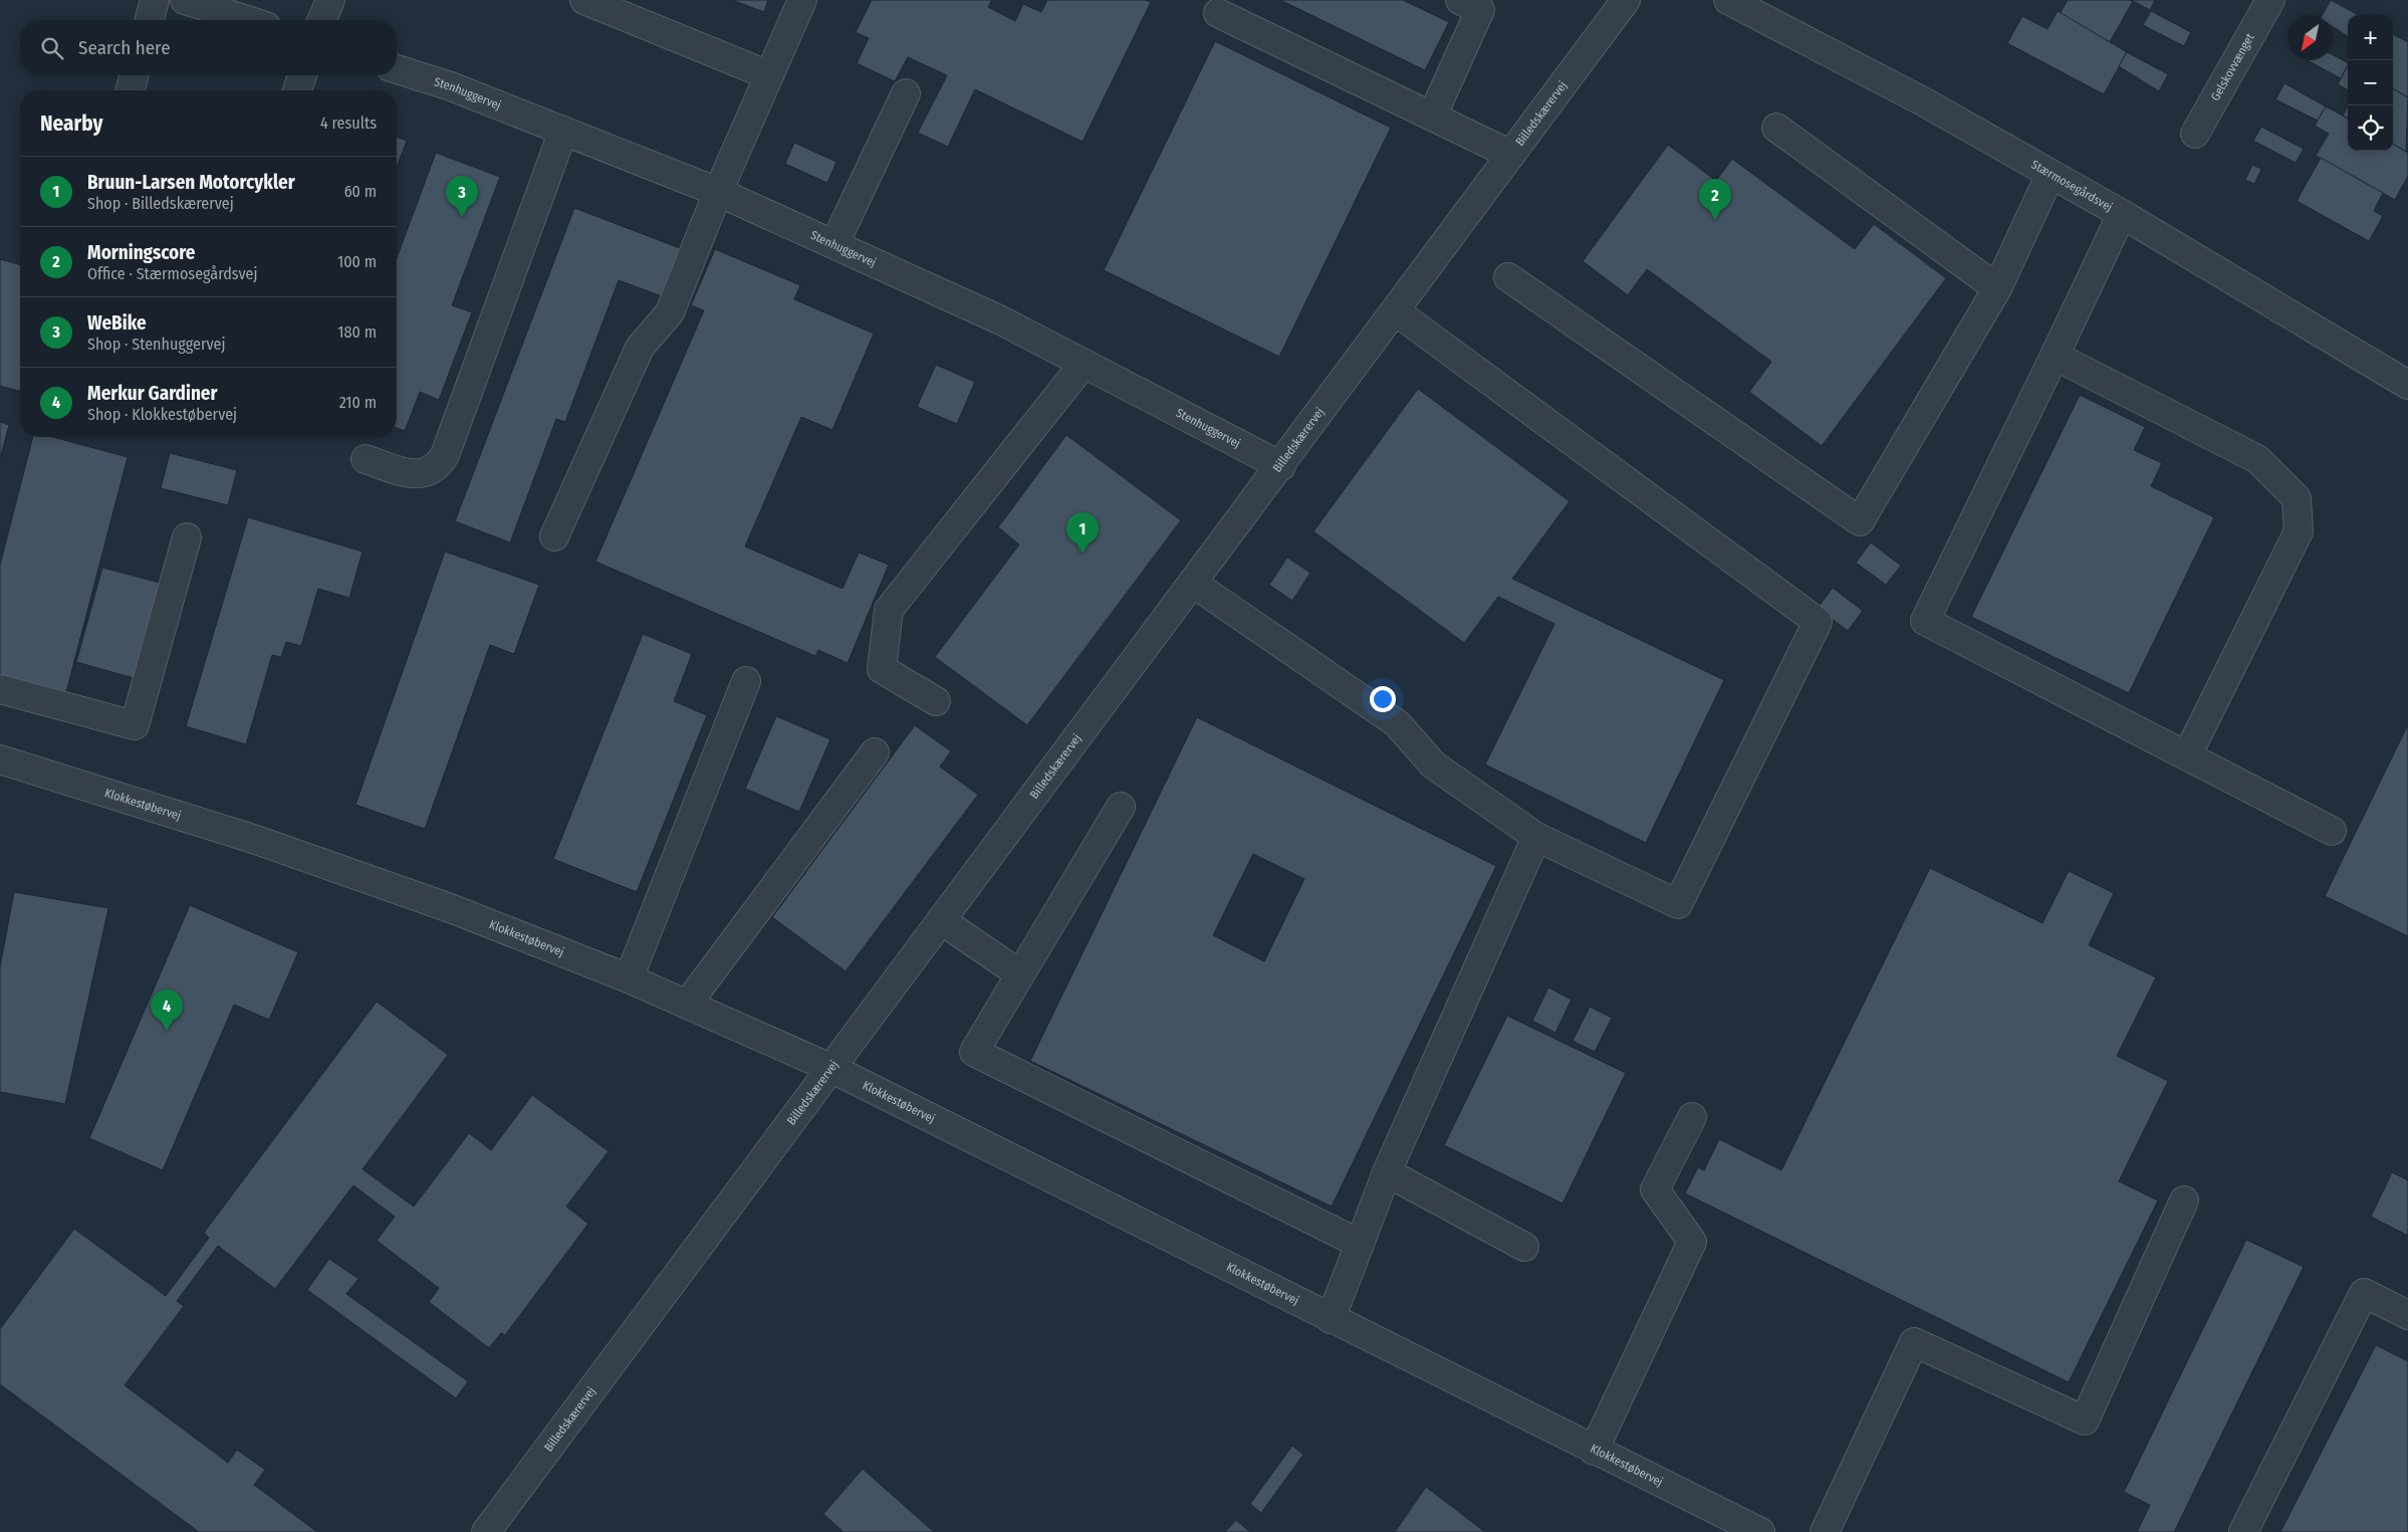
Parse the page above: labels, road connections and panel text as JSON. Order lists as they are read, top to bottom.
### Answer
{
  "streets": {
    "street": [
      "Gelskovvænget",
      "Stenhuggervej",
      "Billedskærervej",
      "Stærmosegårdsvej",
      "Klokkestøbervej"
    ]
  },
  "crossings": [
    ["Stenhuggervej", "Billedskærervej"],
    ["Billedskærervej", "Klokkestøbervej"]
  ],
  "north": "bottom left",
  "page": {
    "map_buttons": ["+", "−"],
    "search": "Search here",
    "heading": ["Nearby", "4 results"],
    "list": [
      {
        "mark": "1",
        "name": "Bruun-Larsen Motorcykler",
        "note": "Shop · Billedskærervej",
        "value": "60 m"
      },
      {
        "mark": "2",
        "name": "Morningscore",
        "note": "Office · Stærmosegårdsvej",
        "value": "100 m"
      },
      {
        "mark": "3",
        "name": "WeBike",
        "note": "Shop · Stenhuggervej",
        "value": "180 m"
      },
      {
        "mark": "4",
        "name": "Merkur Gardiner",
        "note": "Shop · Klokkestøbervej",
        "value": "210 m"
      }
    ],
    "pins": [
      "3",
      "2",
      "1",
      "4"
    ]
  }
}
